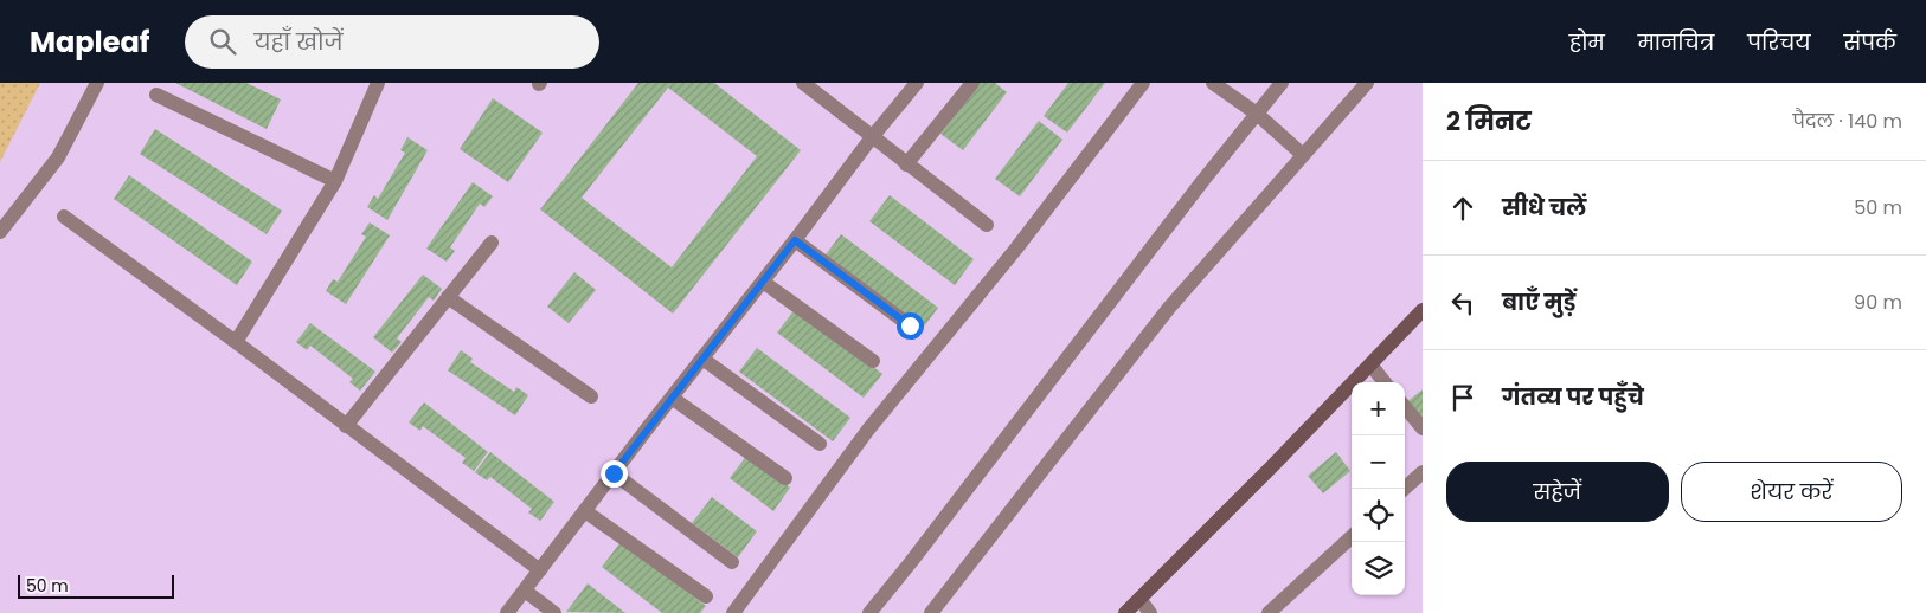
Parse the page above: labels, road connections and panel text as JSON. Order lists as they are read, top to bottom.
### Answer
{
  "scale_bar": "50 m",
  "page": {
    "header": "Mapleaf",
    "search": "यहाँ खोजें",
    "nav": [
      "होम",
      "मानचित्र",
      "परिचय",
      "संपर्क"
    ],
    "heading": ["2 मिनट", "पैदल · 140 m"],
    "list": [
      ["सीधे चलें", "50 m"],
      ["बाएँ मुड़ें", "90 m"],
      "गंतव्य पर पहुँचे"
    ],
    "map_buttons": ["+", "−"],
    "buttons": ["सहेजें", "शेयर करें"],
    "scale": "50 m"
  }
}
